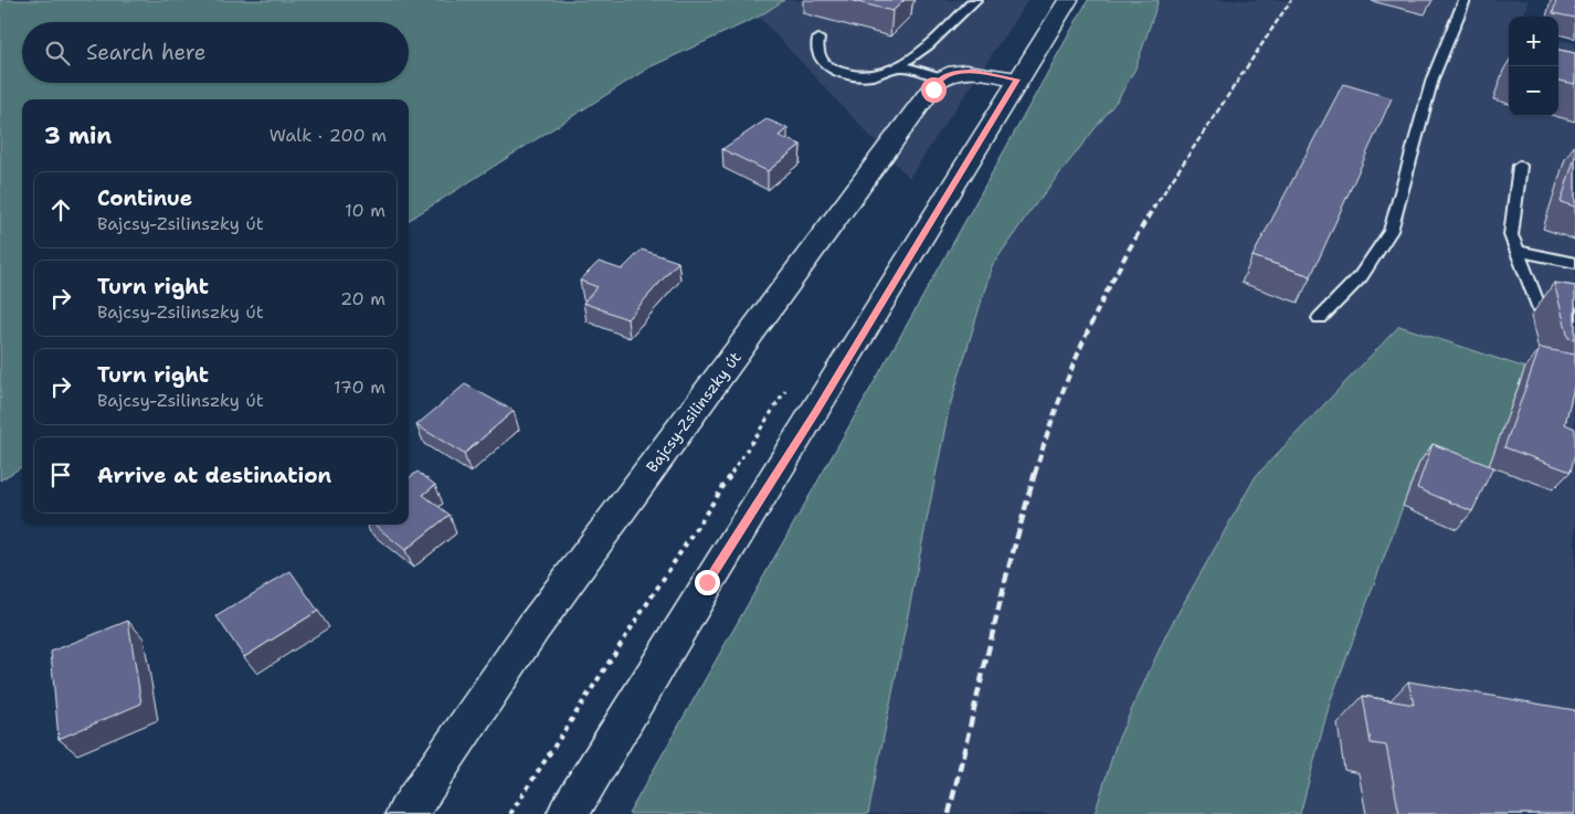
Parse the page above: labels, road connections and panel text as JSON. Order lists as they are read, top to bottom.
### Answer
{
  "streets": {
    "main road": ["Bajcsy-Zsilinszky út"]
  },
  "page": {
    "map_buttons": ["+", "−"],
    "search": "Search here",
    "heading": ["3 min", "Walk · 200 m"],
    "list": [
      ["Continue", "Bajcsy-Zsilinszky út", "10 m"],
      ["Turn right", "Bajcsy-Zsilinszky út", "20 m"],
      ["Turn right", "Bajcsy-Zsilinszky út", "170 m"],
      "Arrive at destination"
    ]
  }
}
